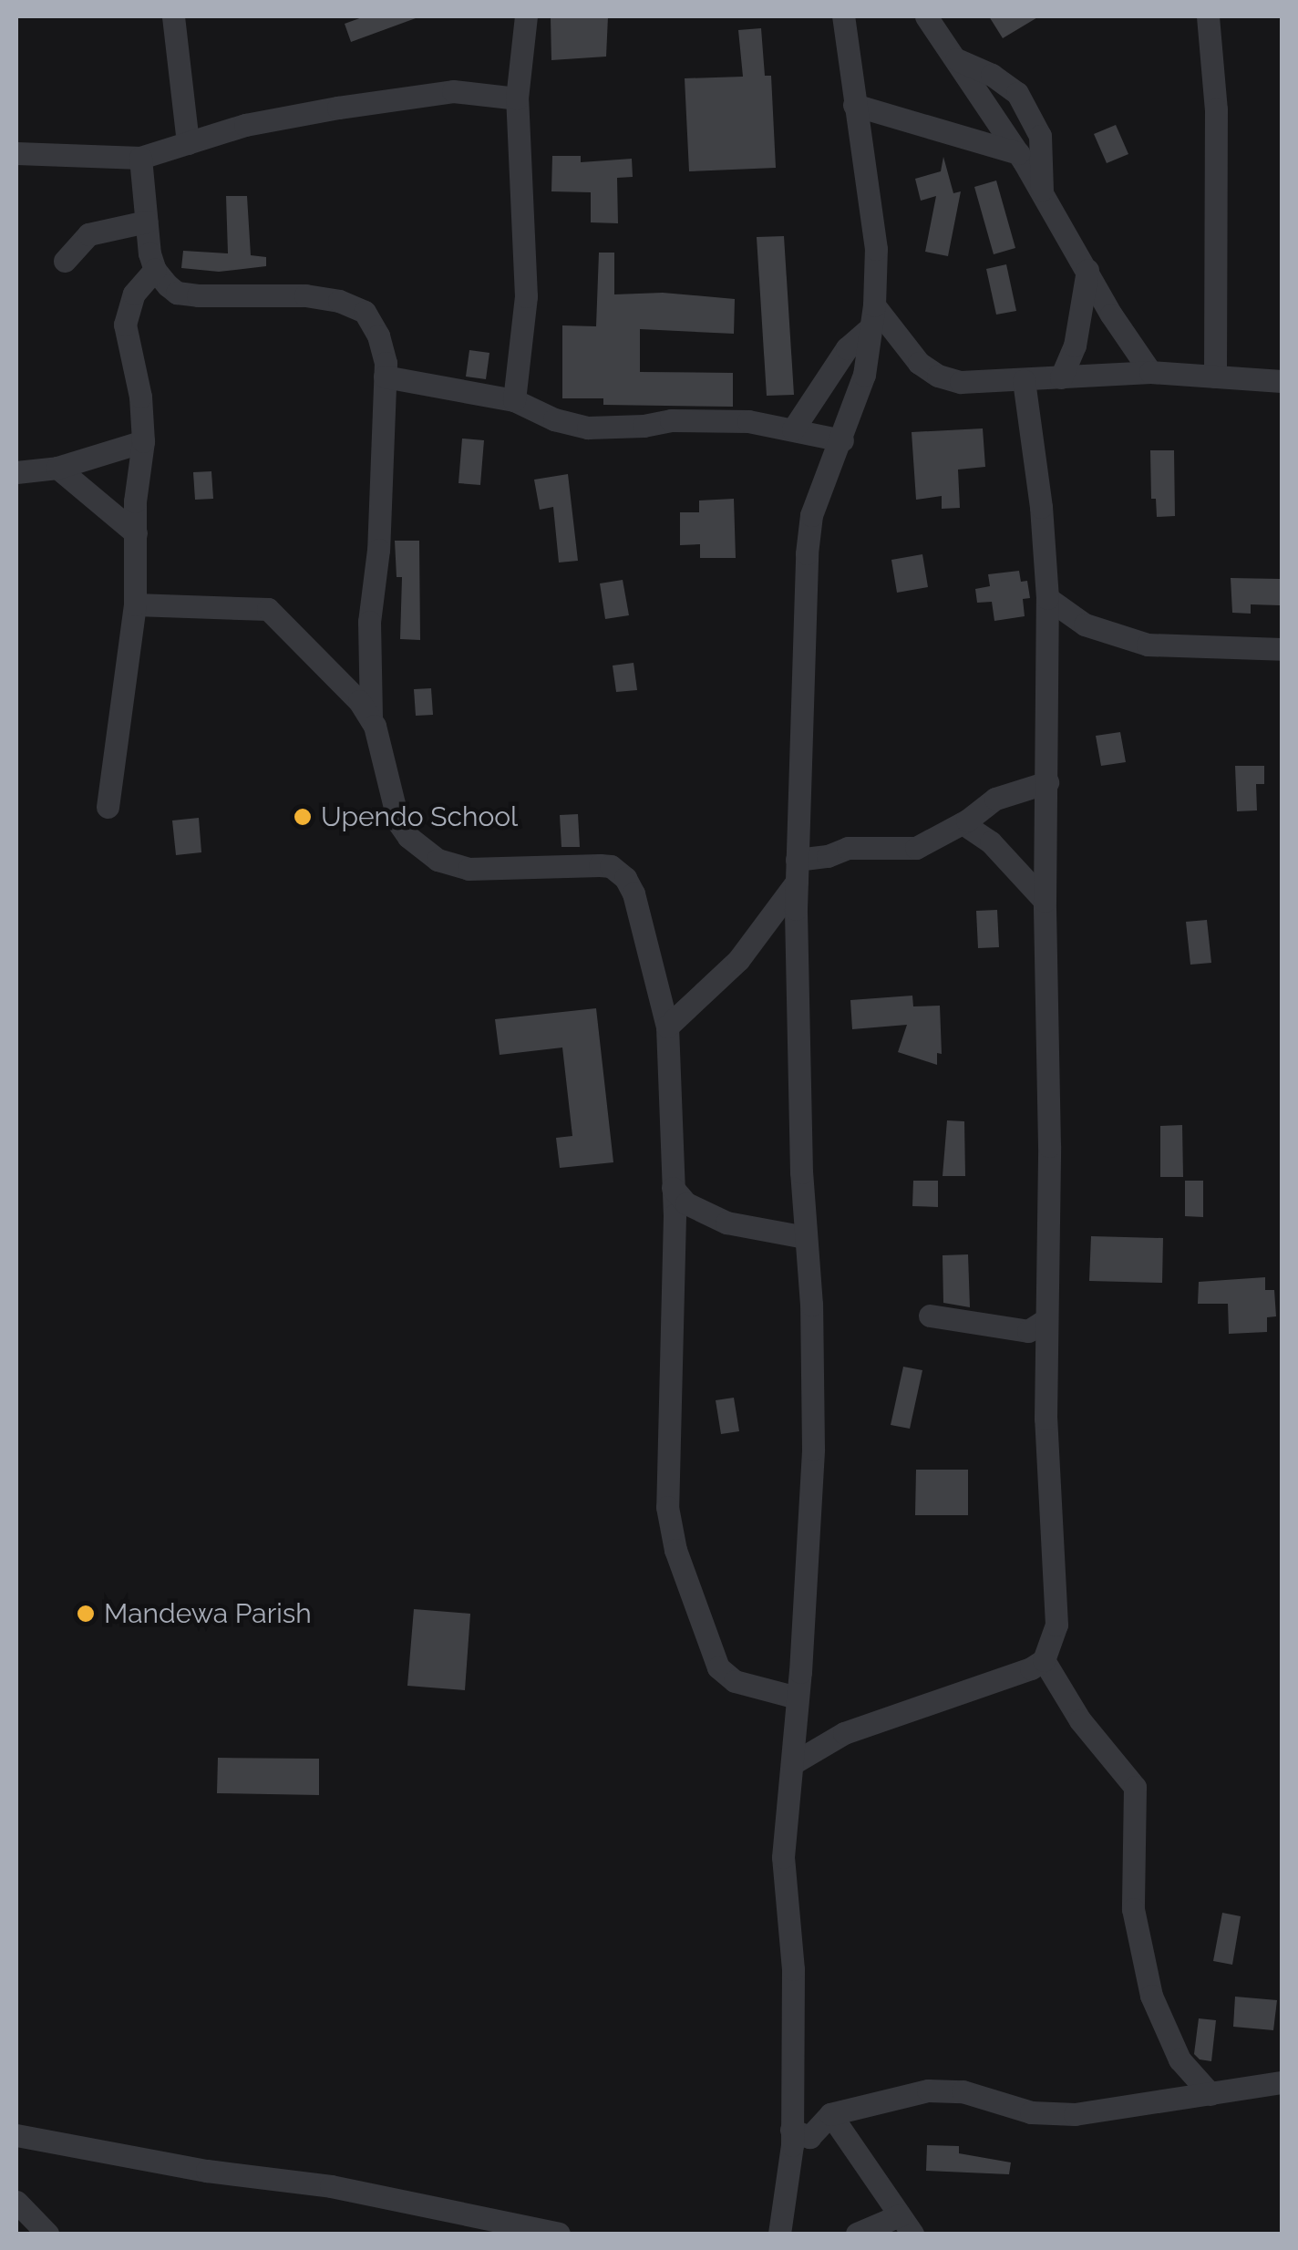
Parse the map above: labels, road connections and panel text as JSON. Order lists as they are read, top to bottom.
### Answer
{
  "places": ["Upendo School", "Mandewa Parish"]
}
